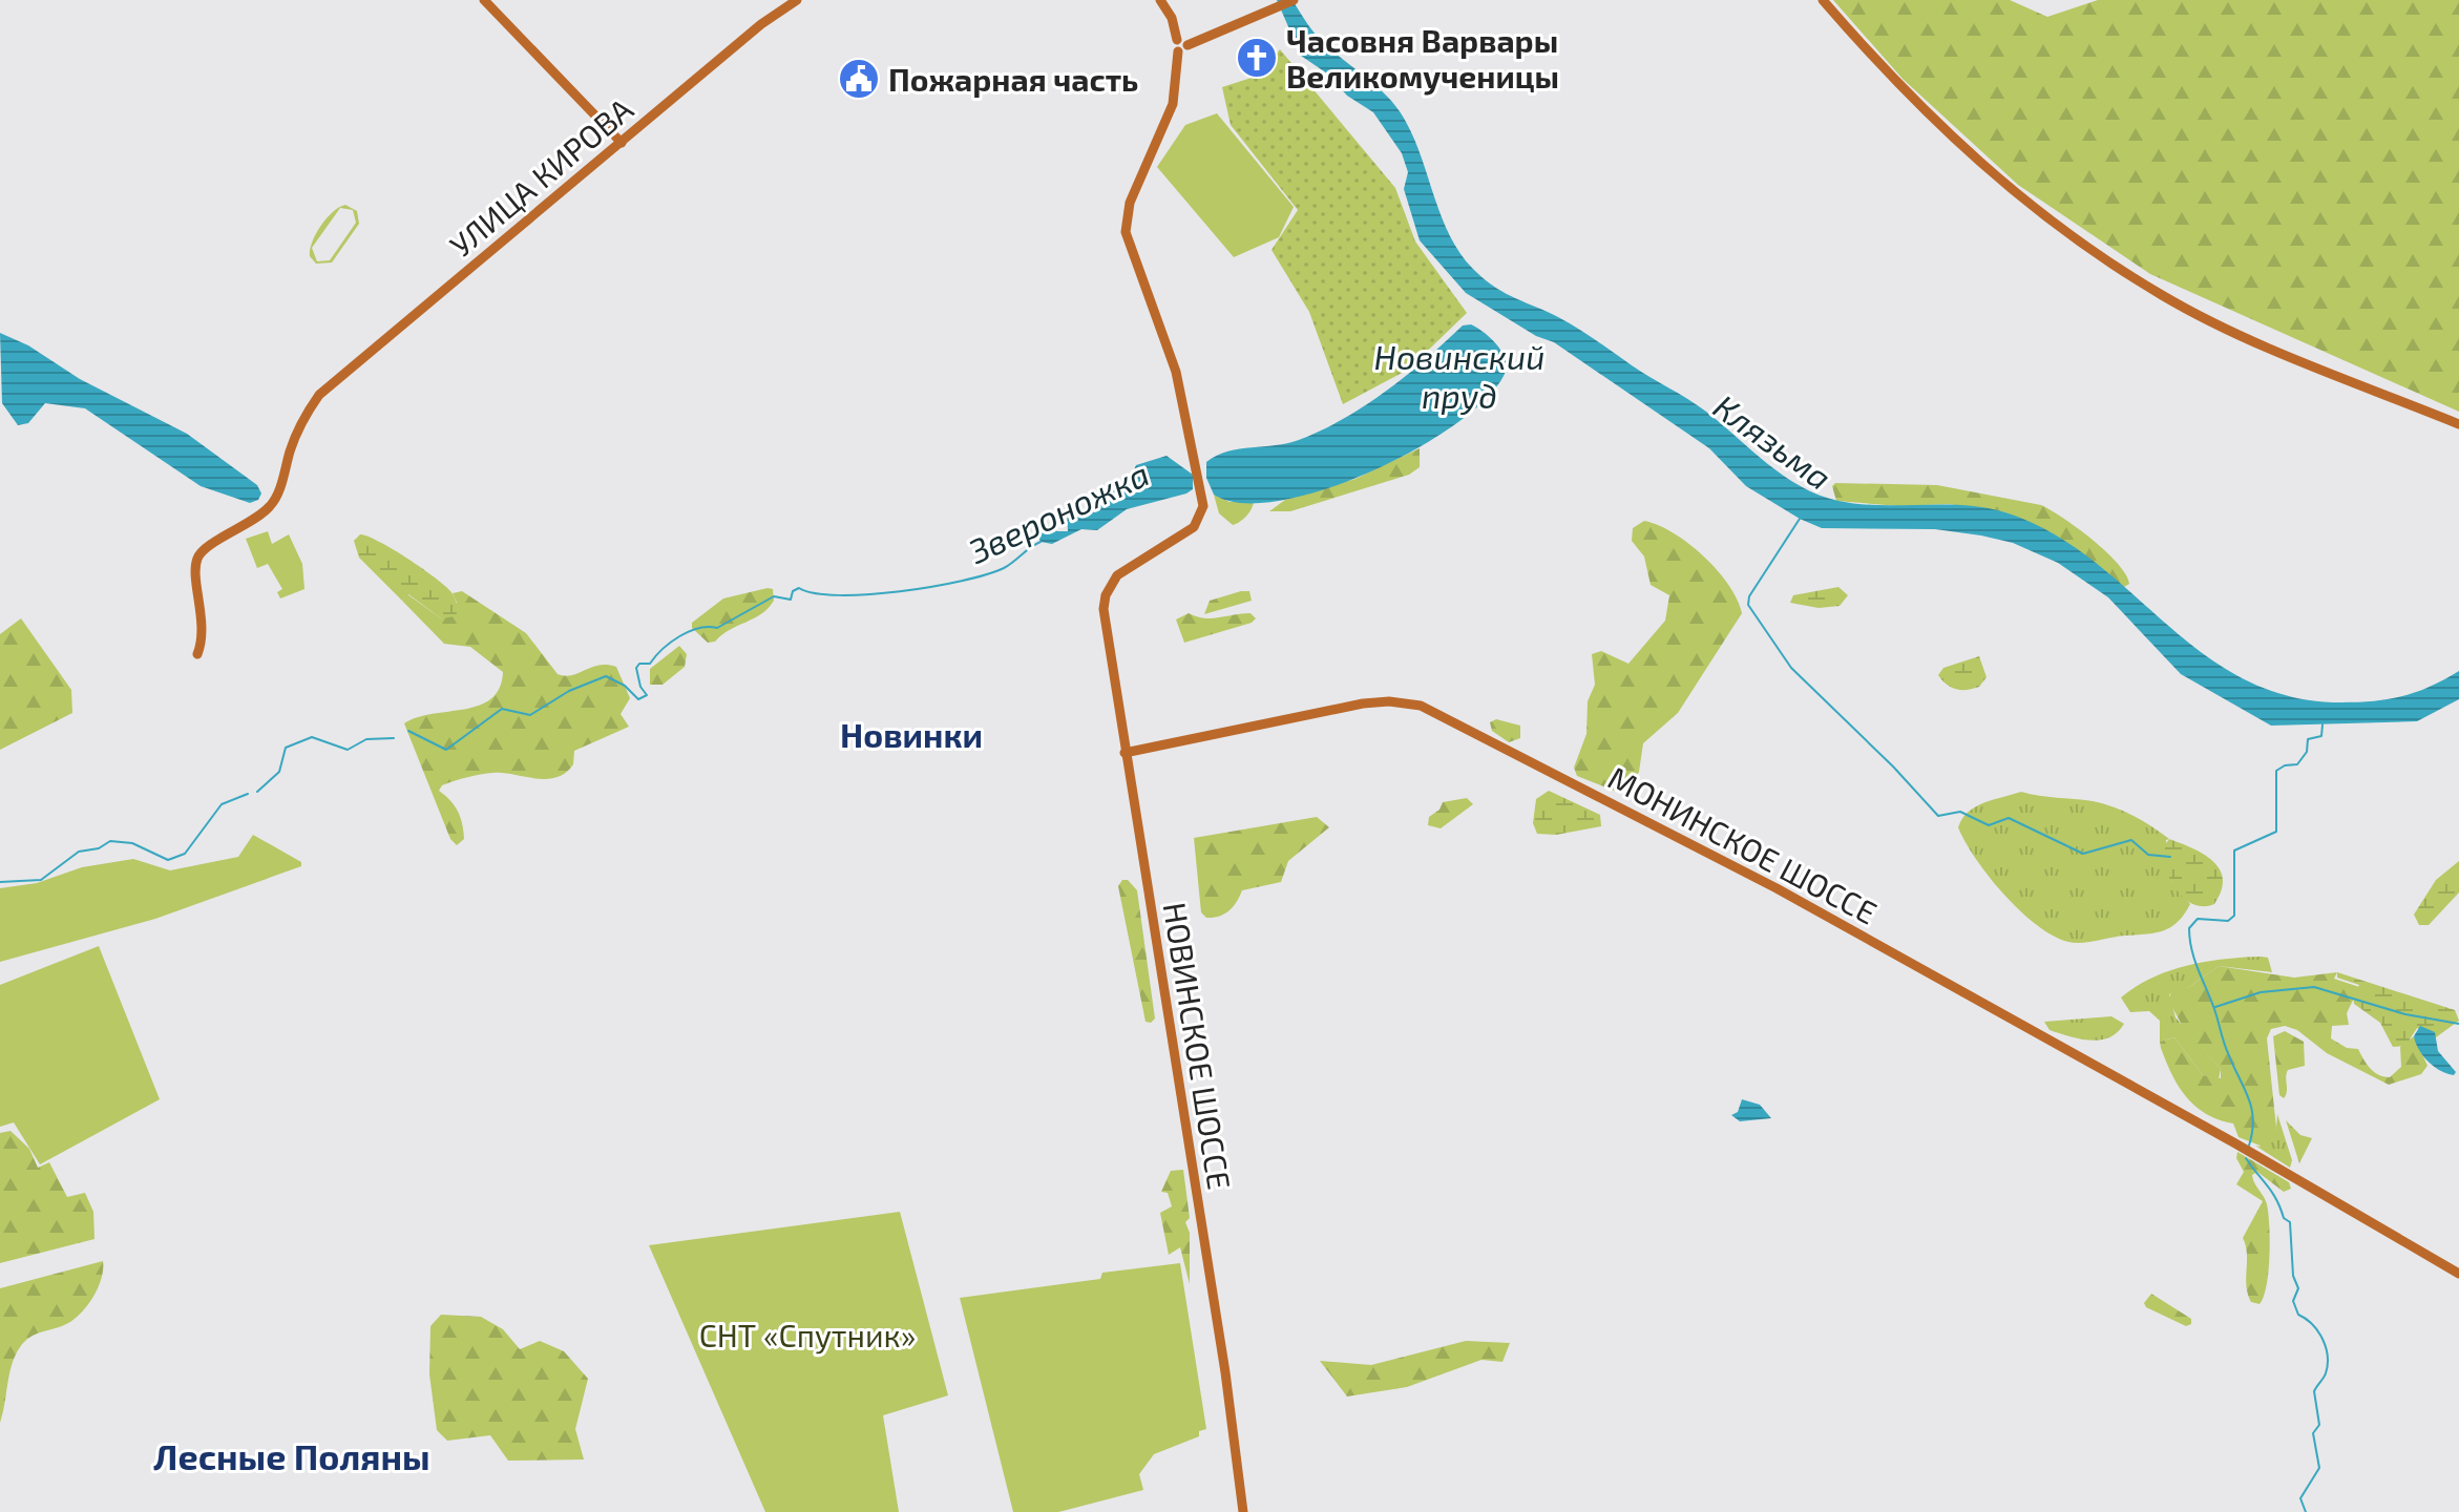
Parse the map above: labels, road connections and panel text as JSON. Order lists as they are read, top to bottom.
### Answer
{
  "streets": {
    "main road": ["УЛИЦА КИРОВА", "МОНИНСКОЕ ШОССЕ", "НОВИНСКОЕ ШОССЕ"]
  },
  "crossings": [
    ["МОНИНСКОЕ ШОССЕ", "НОВИНСКОЕ ШОССЕ"]
  ],
  "districts": ["Новинки", "Лесные Поляны"],
  "water": ["Новинский пруд", "Клязьма", "Звероножка"],
  "parks": ["СНТ «Спутник»"],
  "places": {
    "church": ["Часовня Варвары Великомученицы"],
    "public building": ["Пожарная часть"]
  }
}
